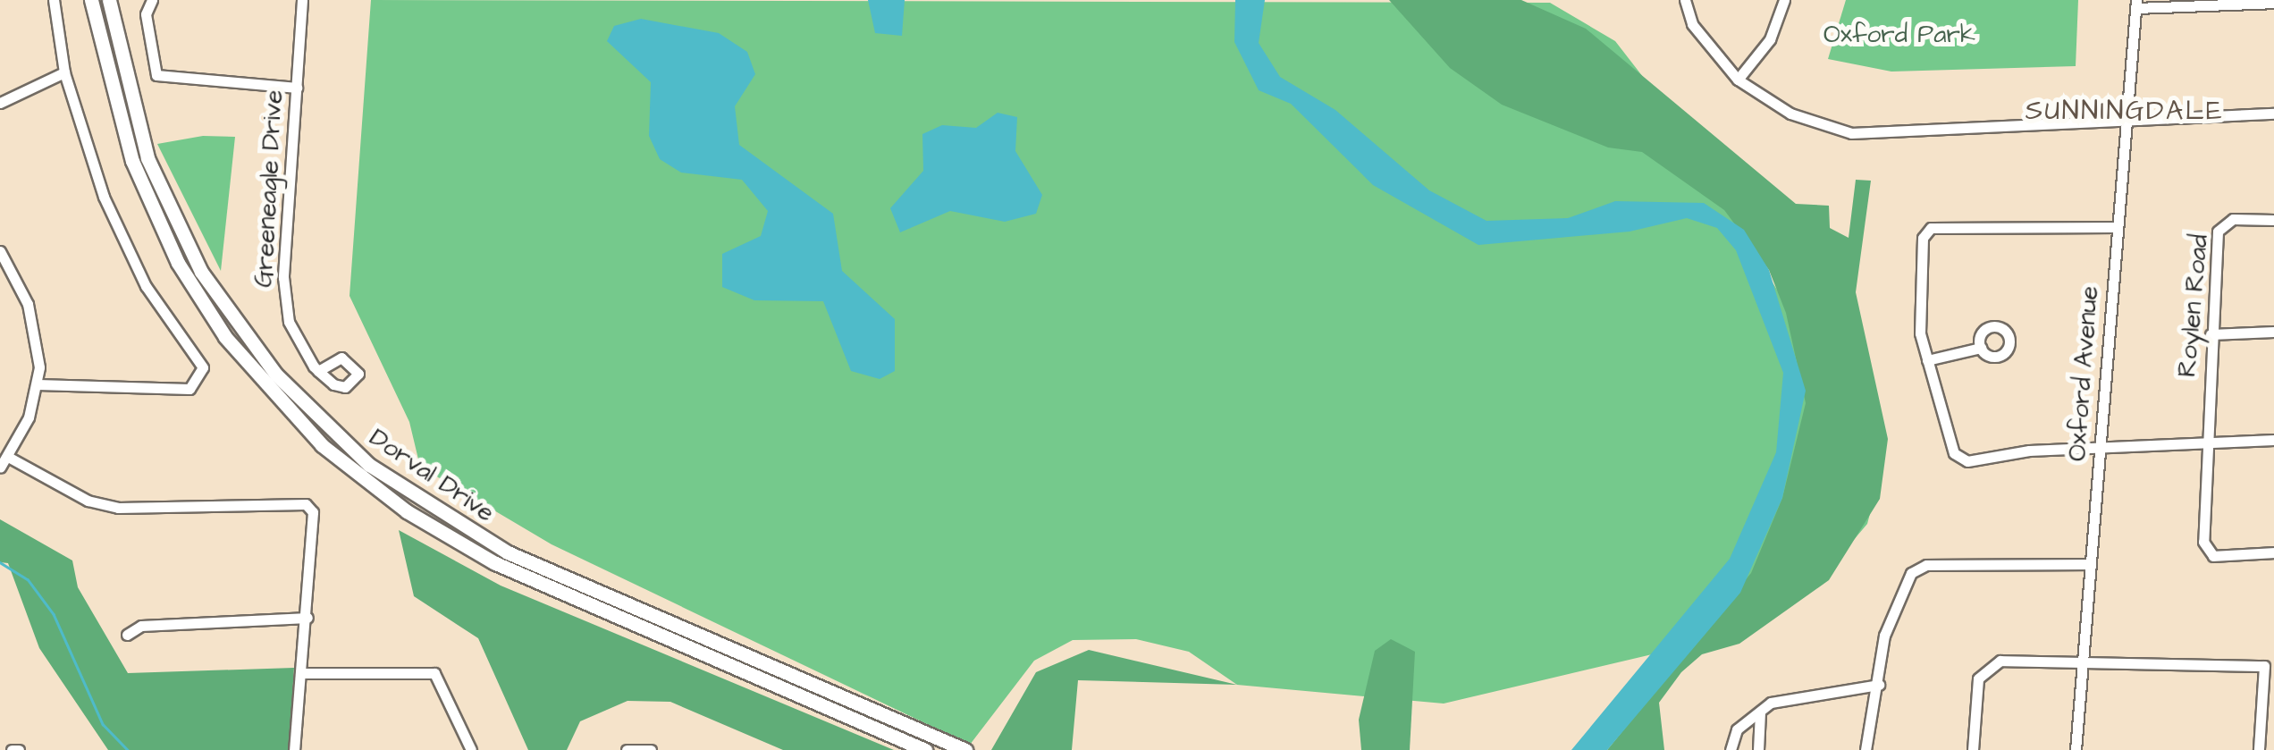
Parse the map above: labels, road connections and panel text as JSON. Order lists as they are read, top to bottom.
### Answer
{
  "streets": {
    "main road": ["Dorval Drive"],
    "street": ["Greeneagle Drive", "Roylen Road", "Oxford Avenue"]
  },
  "districts": ["SUNNINGDALE"],
  "parks": ["Oxford Park"]
}
